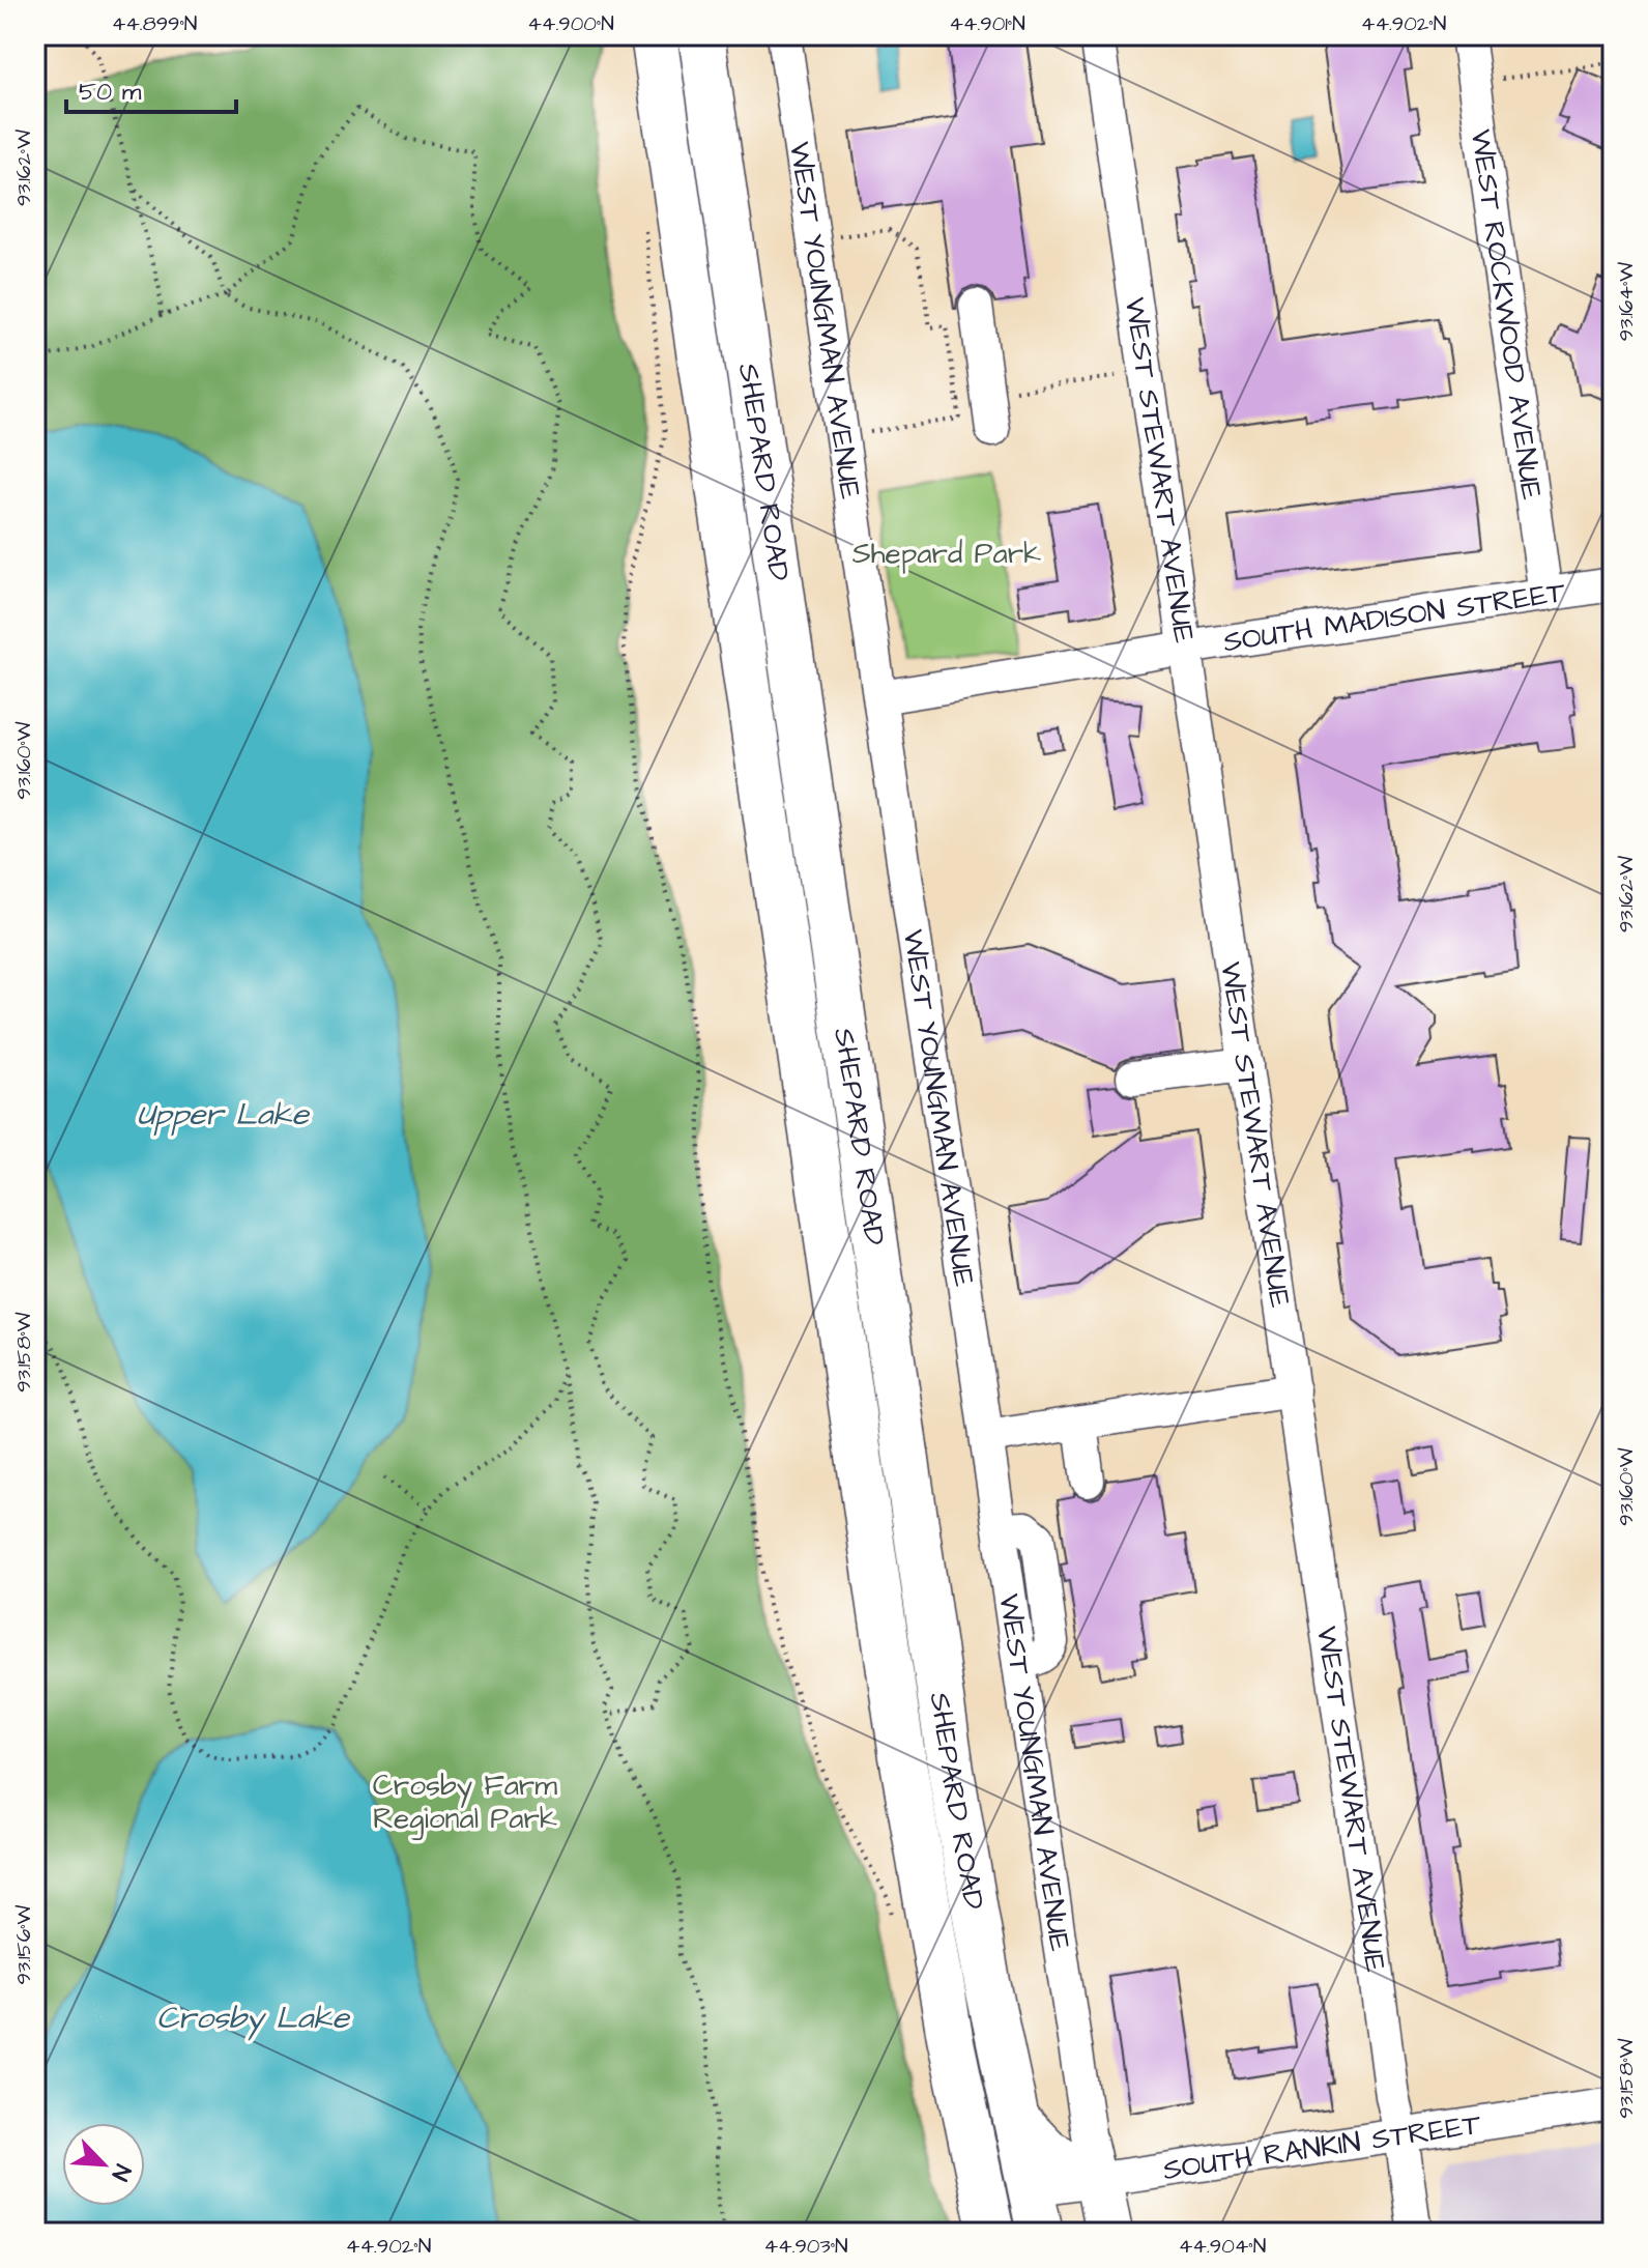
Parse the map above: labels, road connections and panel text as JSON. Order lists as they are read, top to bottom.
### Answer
{
  "streets": {
    "highway": ["SHEPARD ROAD"],
    "street": [
      "WEST ROCKWOOD AVENUE",
      "WEST YOUNGMAN AVENUE",
      "WEST STEWART AVENUE",
      "SOUTH MADISON STREET",
      "SOUTH RANKIN STREET"
    ]
  },
  "crossings": [
    ["WEST ROCKWOOD AVENUE", "SOUTH MADISON STREET"],
    ["WEST YOUNGMAN AVENUE", "SOUTH MADISON STREET"],
    ["WEST YOUNGMAN AVENUE", "SOUTH RANKIN STREET"],
    ["WEST STEWART AVENUE", "SOUTH MADISON STREET"],
    ["WEST STEWART AVENUE", "SOUTH RANKIN STREET"],
    ["SHEPARD ROAD", "SOUTH RANKIN STREET"]
  ],
  "water": ["Upper Lake", "Crosby Lake"],
  "parks": ["Shepard Park", "Crosby Farm Regional Park"],
  "scale_bar": "50 m",
  "north": "bottom right",
  "coordinates": [
    "44.899°N",
    "44.900°N",
    "44.901°N",
    "44.902°N",
    "93.162°W",
    "93.164°W",
    "93.160°W",
    "93.158°W",
    "93.156°W",
    "44.903°N",
    "44.904°N"
  ]
}
